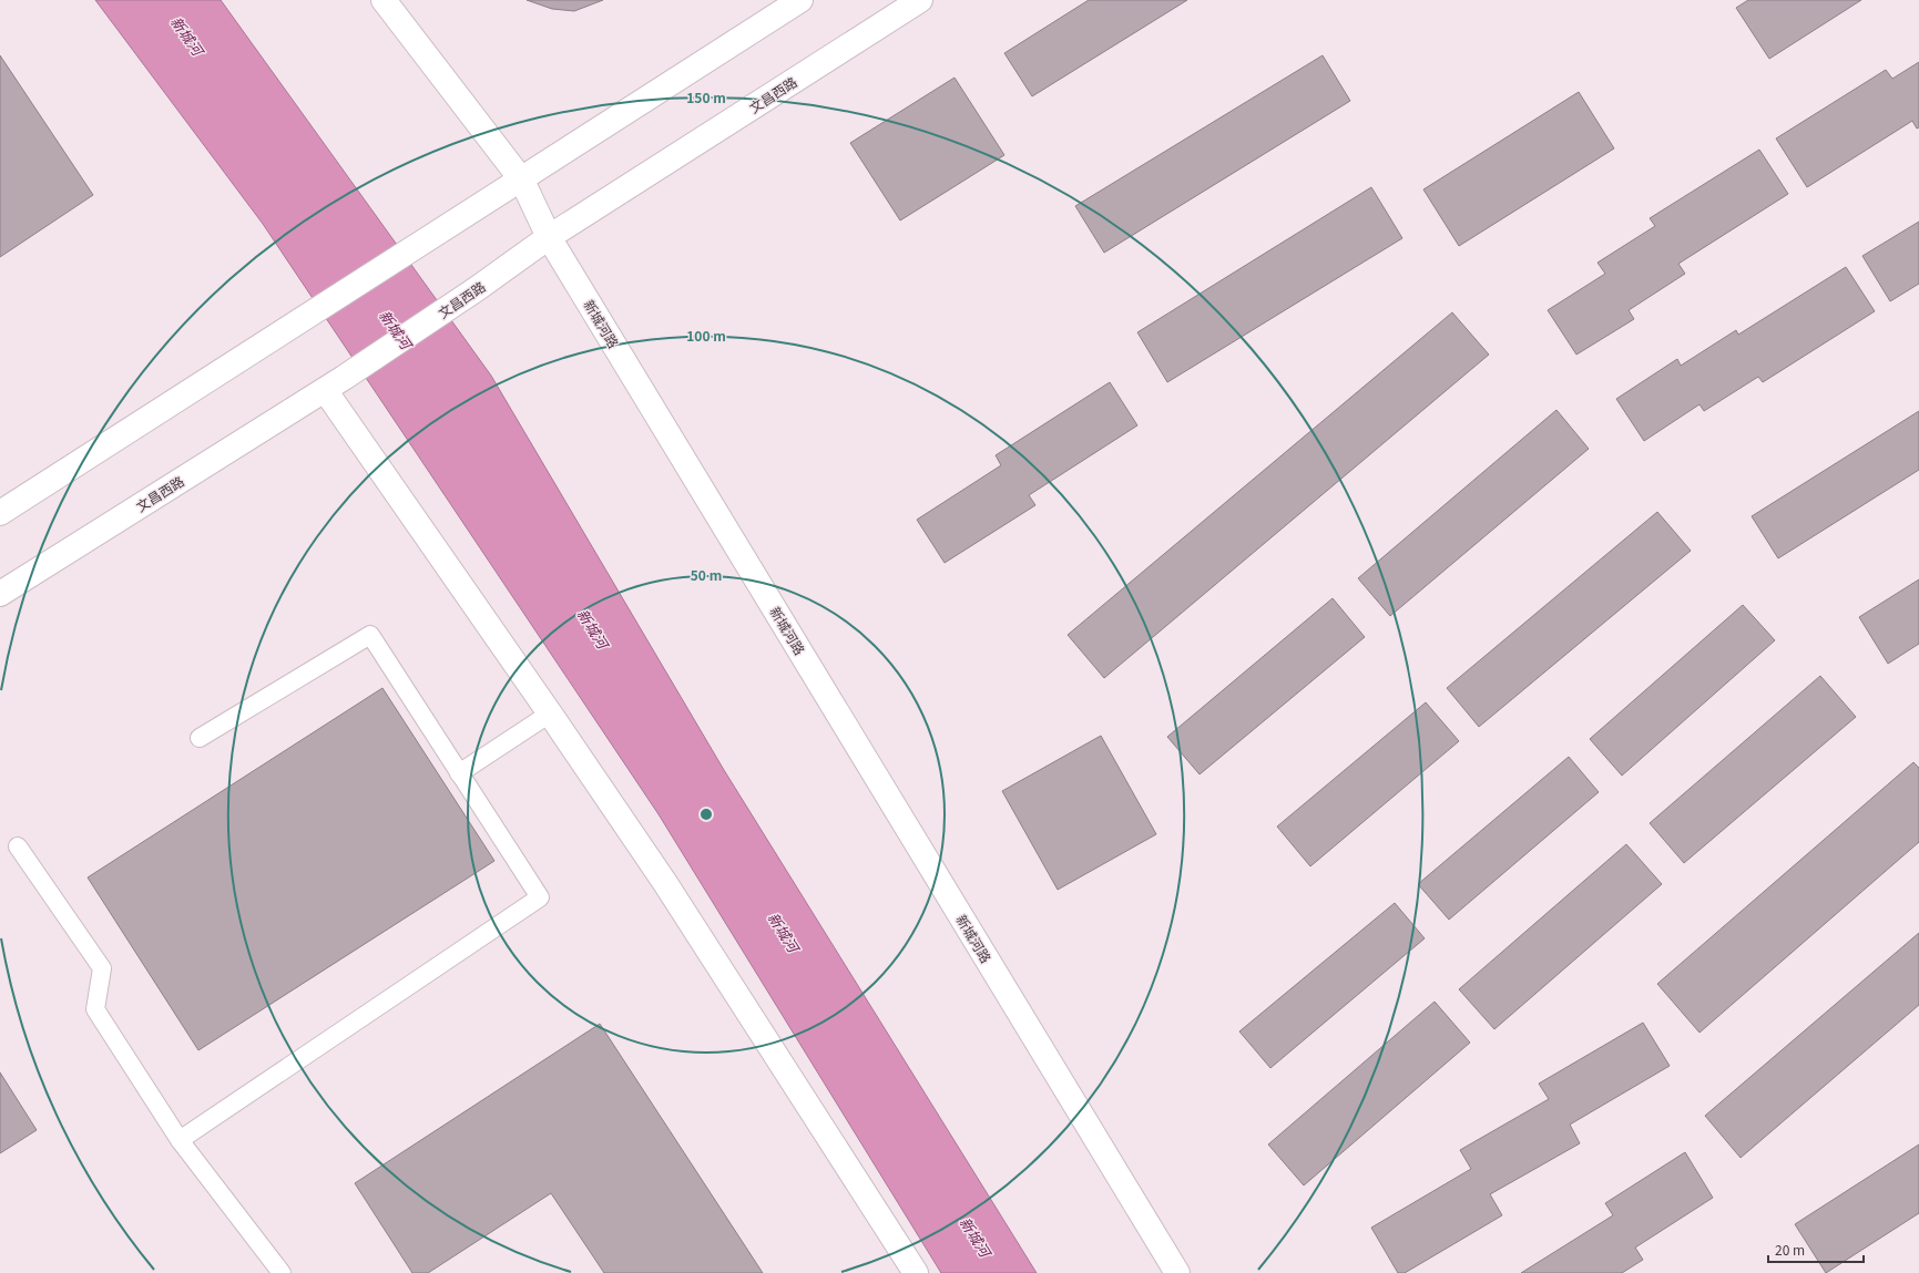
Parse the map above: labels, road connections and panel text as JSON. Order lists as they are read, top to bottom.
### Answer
{
  "streets": {
    "street": ["文昌西路", "新城河路"]
  },
  "crossings": [
    ["文昌西路", "新城河路"]
  ],
  "water": ["新城河"],
  "scale_bar": "20 m",
  "rings": ["150 m", "100 m", "50 m"]
}
